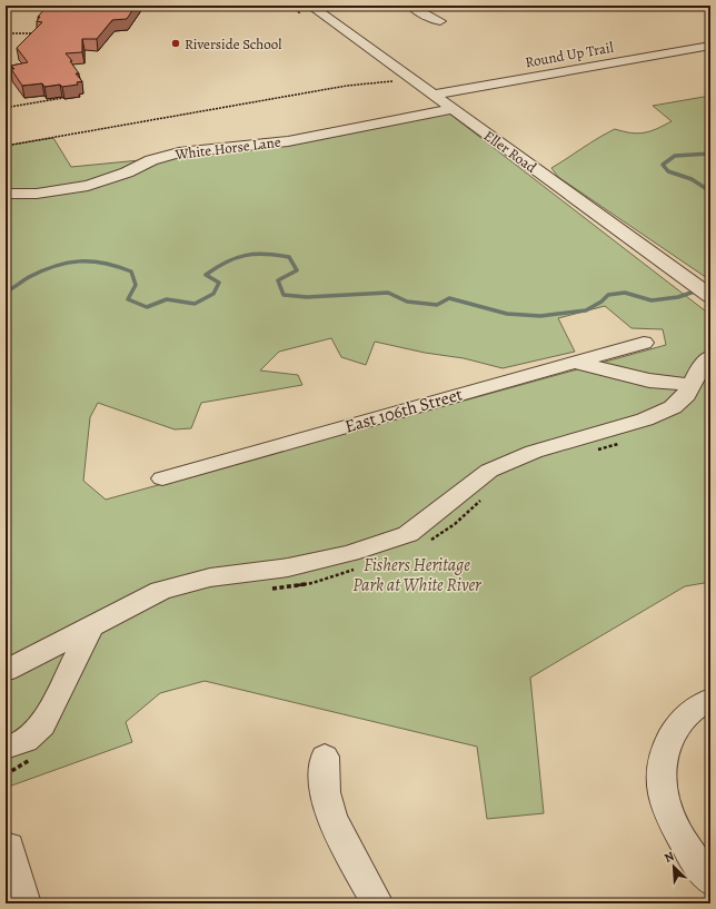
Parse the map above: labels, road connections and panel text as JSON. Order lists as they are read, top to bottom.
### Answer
{
  "streets": {
    "street": [
      "Round Up Trail",
      "White Horse Lane",
      "Eller Road",
      "East 106th Street"
    ]
  },
  "crossings": [
    ["Round Up Trail", "Eller Road"],
    ["White Horse Lane", "Eller Road"]
  ],
  "parks": ["Fishers Heritage Park at White River"],
  "places": ["Riverside School"],
  "north": "top left"
}
